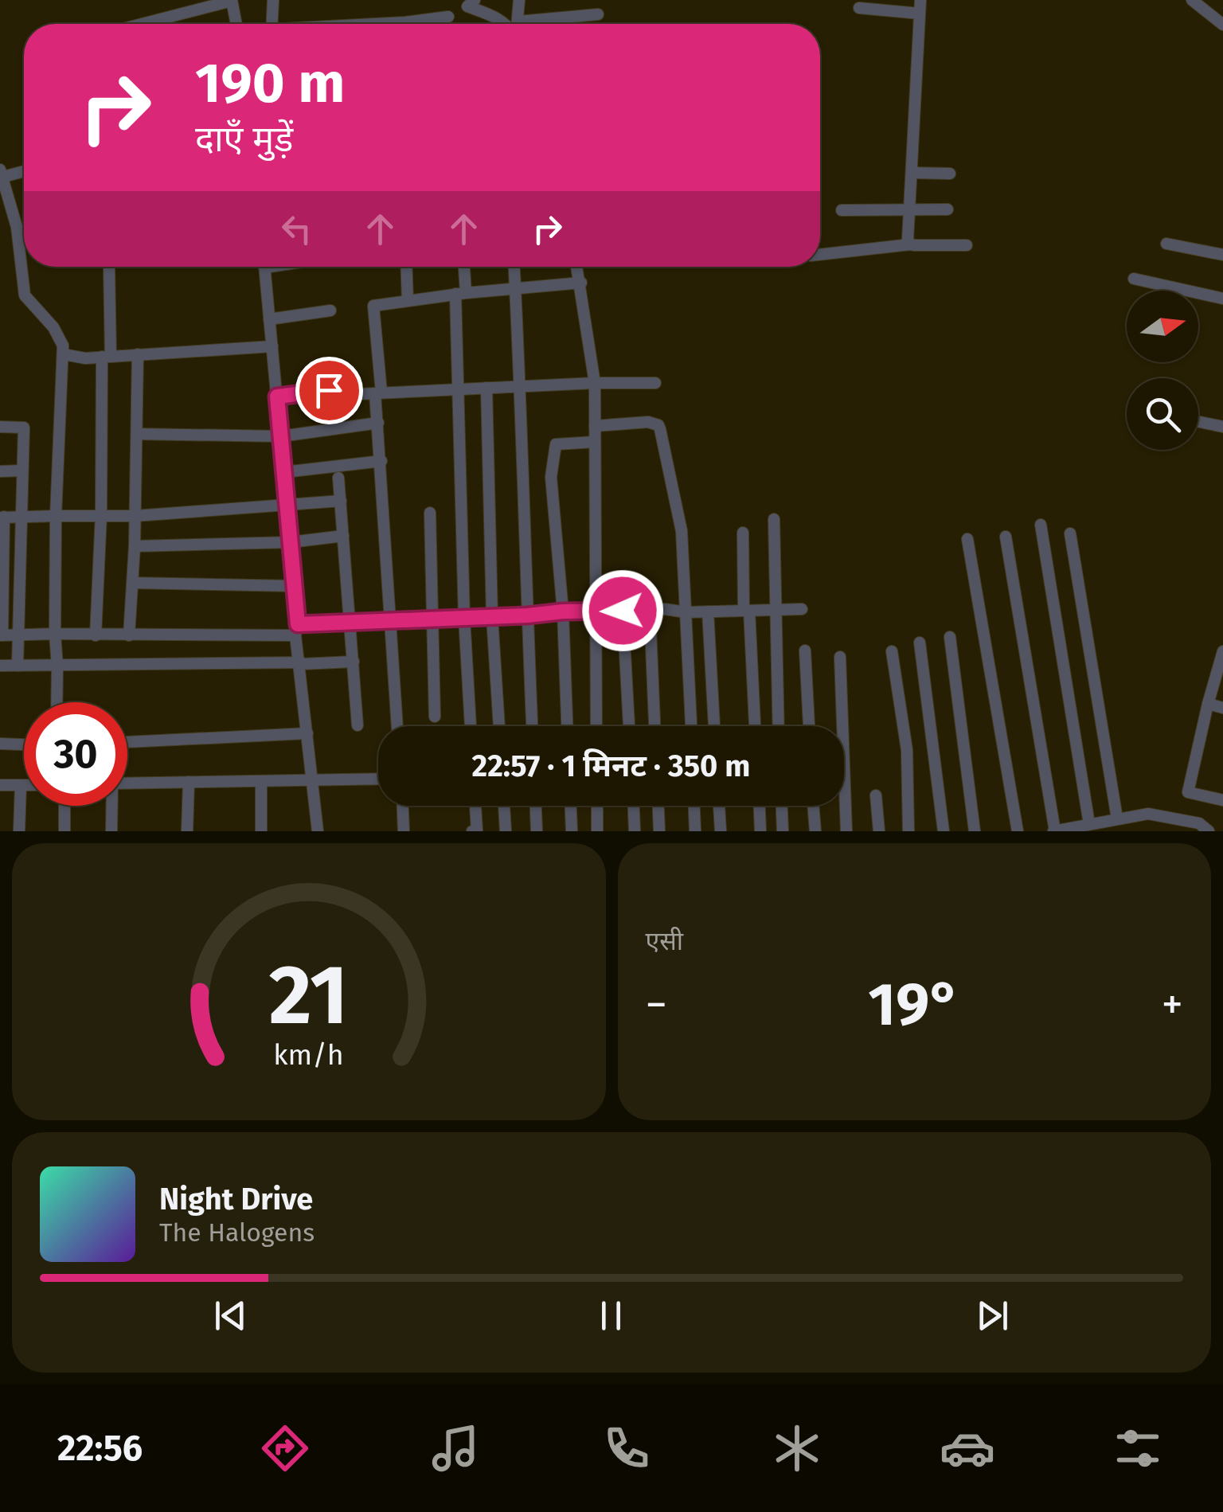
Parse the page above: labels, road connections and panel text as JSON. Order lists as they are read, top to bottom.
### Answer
{
  "north": "right",
  "page": {
    "turn": ["190 m", "दाएँ मुड़ें"],
    "limit": "30",
    "trip": "22:57 · 1 मिनट · 350 m",
    "tile": "एसी",
    "heat": ["−", "19°", "+"],
    "song": ["Night Drive", "The Halogens"],
    "tabs": "22:56",
    "gauge": ["21", "km/h"]
  }
}
